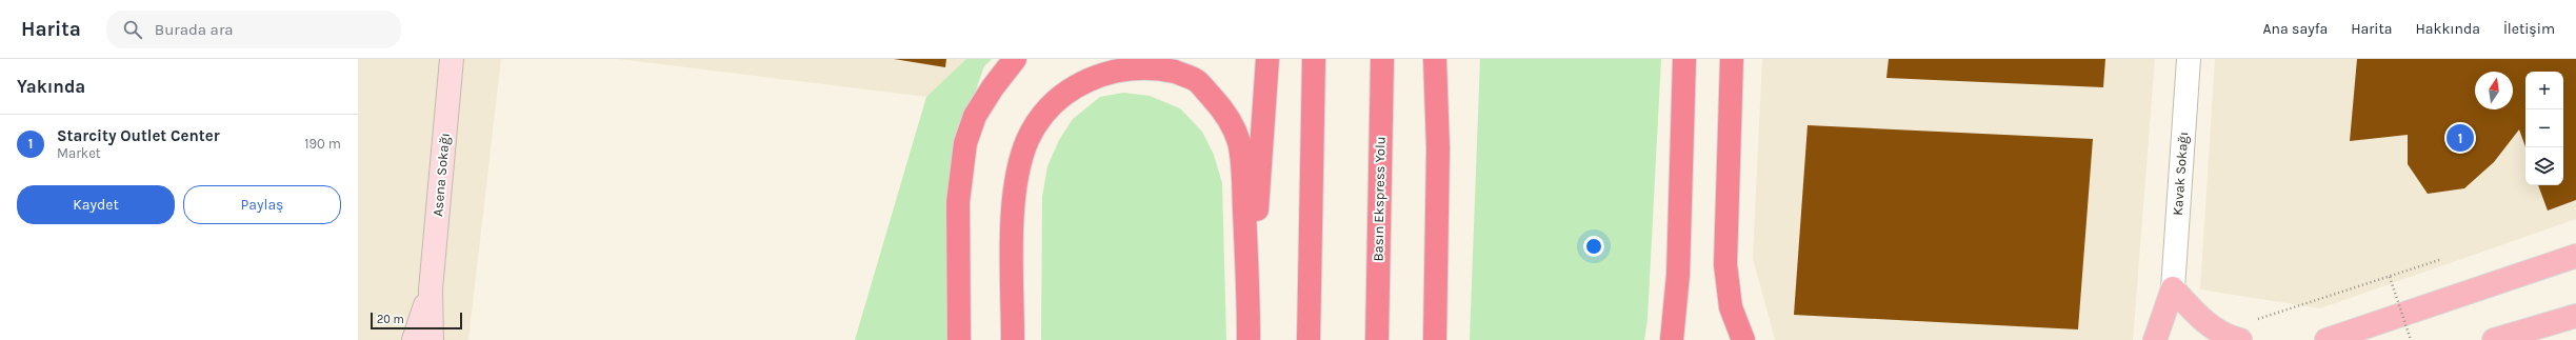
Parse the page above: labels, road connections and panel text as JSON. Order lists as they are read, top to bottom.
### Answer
{
  "streets": {
    "highway": ["Basın Ekspress Yolu"],
    "main road": ["Asena Sokağı"],
    "street": ["Kavak Sokağı"]
  },
  "scale_bar": "20 m",
  "north": "top",
  "page": {
    "header": "Harita",
    "search": "Burada ara",
    "nav": [
      "Ana sayfa",
      "Harita",
      "Hakkında",
      "İletişim"
    ],
    "heading": "Yakında",
    "map_buttons": ["+", "−"],
    "list": [
      {
        "mark": "1",
        "name": "Starcity Outlet Center",
        "note": "Market",
        "value": "190 m"
      }
    ],
    "pins": "1",
    "buttons": ["Kaydet", "Paylaş"],
    "scale": "20 m"
  }
}
